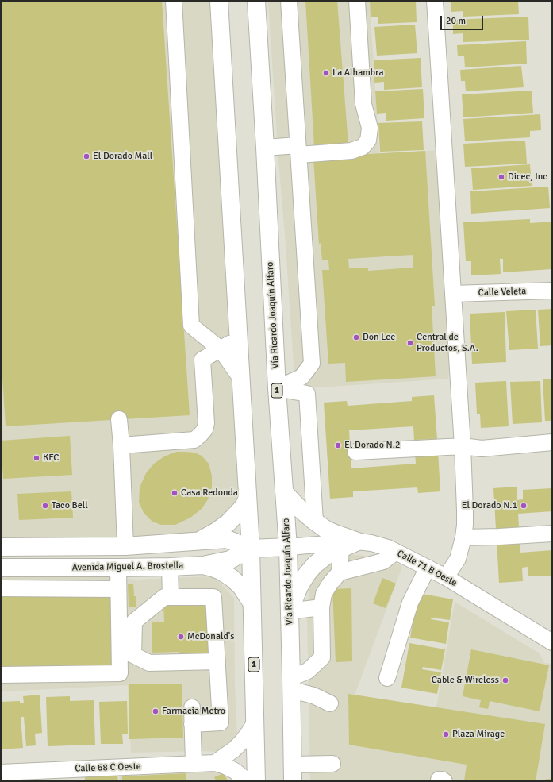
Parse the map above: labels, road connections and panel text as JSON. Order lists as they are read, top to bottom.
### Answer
{
  "streets": {
    "main road": ["Vía Ricardo Joaquín Alfaro", "1", "Avenida Miguel A. Brostella"],
    "street": ["Calle Veleta", "Calle 71 B Oeste", "Calle 68 C Oeste"]
  },
  "crossings": [
    ["Vía Ricardo Joaquín Alfaro", "Avenida Miguel A. Brostella"],
    ["Vía Ricardo Joaquín Alfaro", "Calle 71 B Oeste"],
    ["1", "Avenida Miguel A. Brostella"],
    ["Avenida Miguel A. Brostella", "Calle 71 B Oeste"]
  ],
  "places": [
    "La Alhambra",
    "El Dorado Mall",
    "Dicec, Inc",
    "Don Lee",
    "Central de Productos, S.A.",
    "El Dorado N.2",
    "KFC",
    "Casa Redonda",
    "Taco Bell",
    "El Dorado N.1",
    "McDonald's",
    "Cable & Wireless",
    "Farmacia Metro",
    "Plaza Mirage"
  ],
  "scale_bar": "20 m"
}
